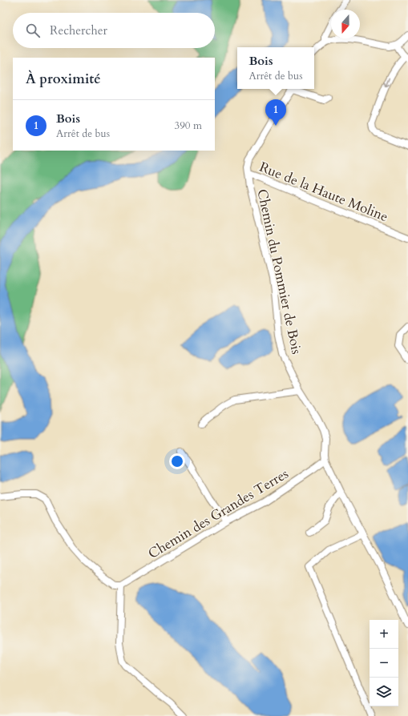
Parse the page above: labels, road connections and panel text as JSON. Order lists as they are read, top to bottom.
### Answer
{
  "streets": {
    "street": ["Rue de la Haute Moline", "Chemin du Pommier de Bois", "Chemin des Grandes Terres"]
  },
  "crossings": [
    ["Rue de la Haute Moline", "Chemin du Pommier de Bois"],
    ["Chemin du Pommier de Bois", "Chemin des Grandes Terres"]
  ],
  "north": "bottom",
  "page": {
    "search": "Rechercher",
    "popup": ["Bois", "Arrêt de bus"],
    "heading": "À proximité",
    "pins": "1",
    "list": [
      {
        "mark": "1",
        "name": "Bois",
        "note": "Arrêt de bus",
        "value": "390 m"
      }
    ],
    "map_buttons": ["+", "−"]
  }
}
